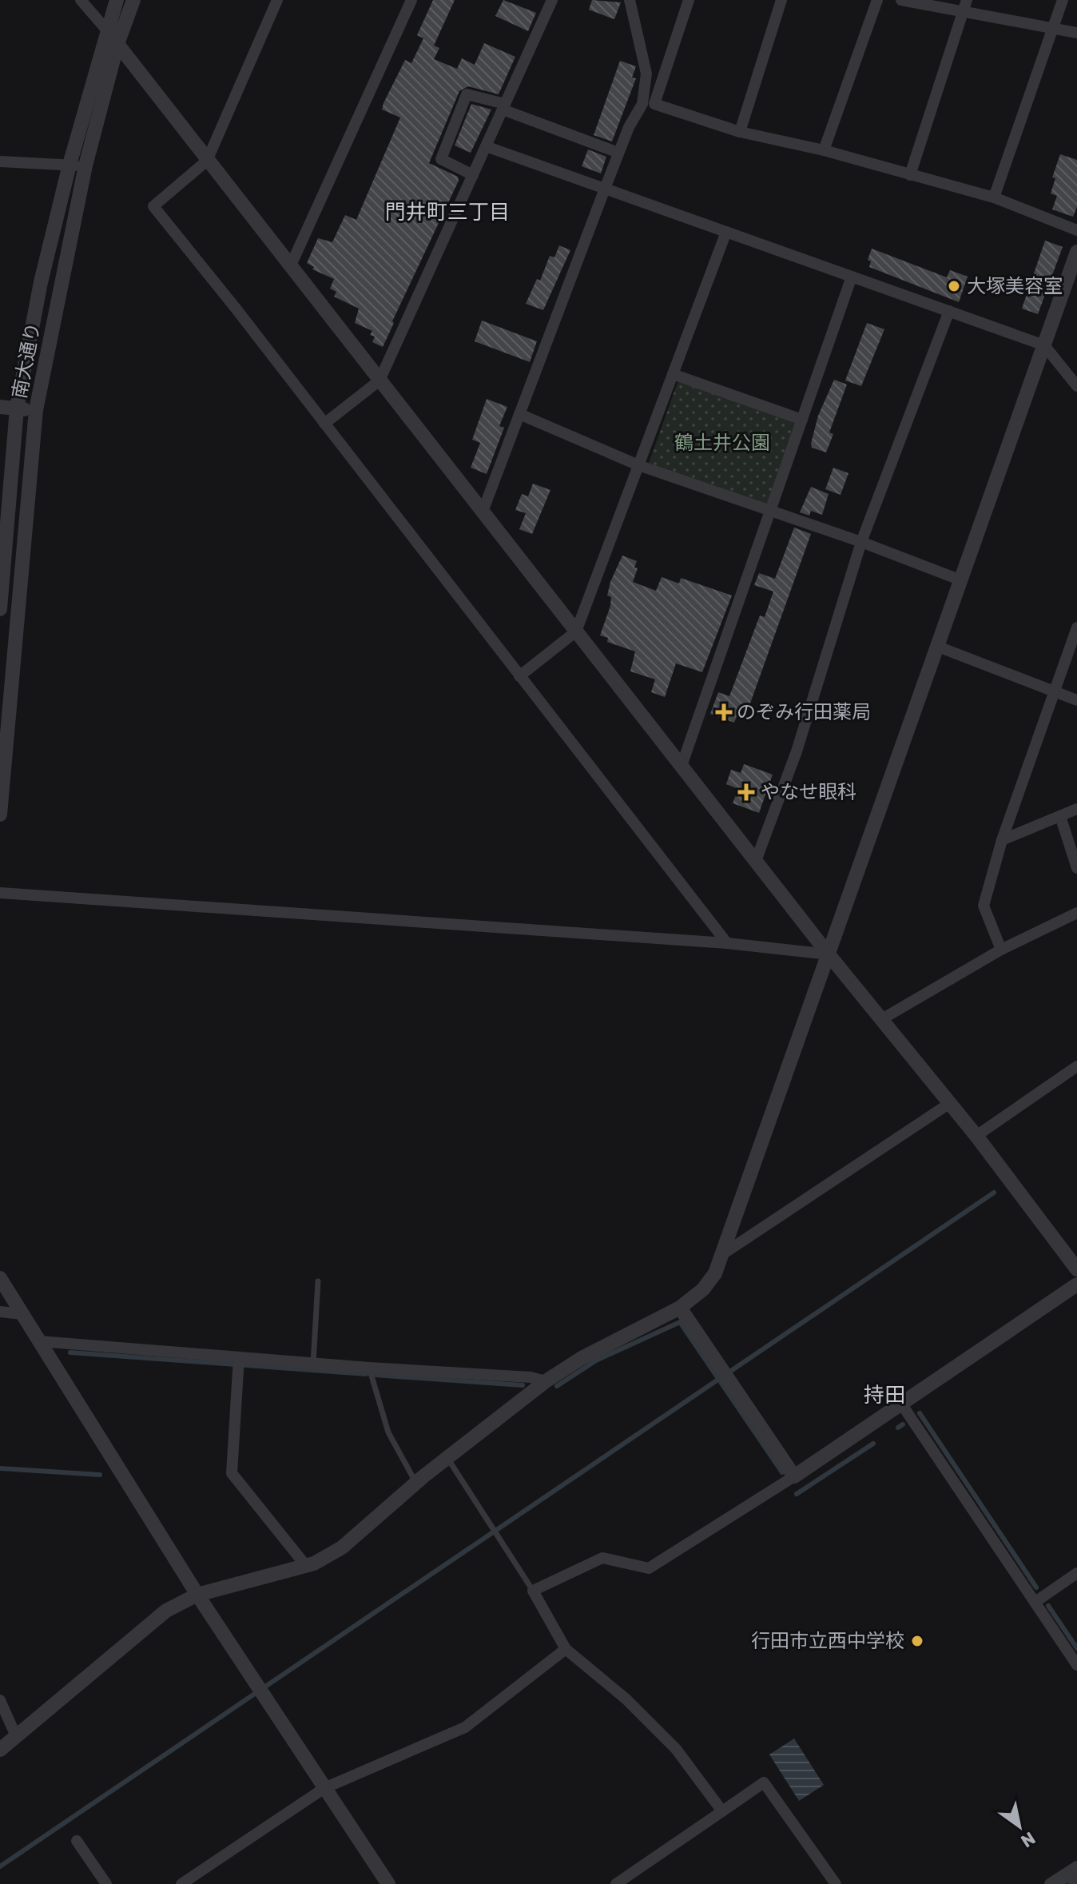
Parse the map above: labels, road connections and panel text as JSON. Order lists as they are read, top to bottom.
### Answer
{
  "streets": {
    "street": ["南大通り"]
  },
  "districts": ["門井町三丁目", "持田"],
  "parks": ["鶴土井公園"],
  "places": {
    "other": ["大塚美容室", "行田市立西中学校"],
    "health": ["のぞみ行田薬局", "やなせ眼科"]
  },
  "north": "bottom right"
}
